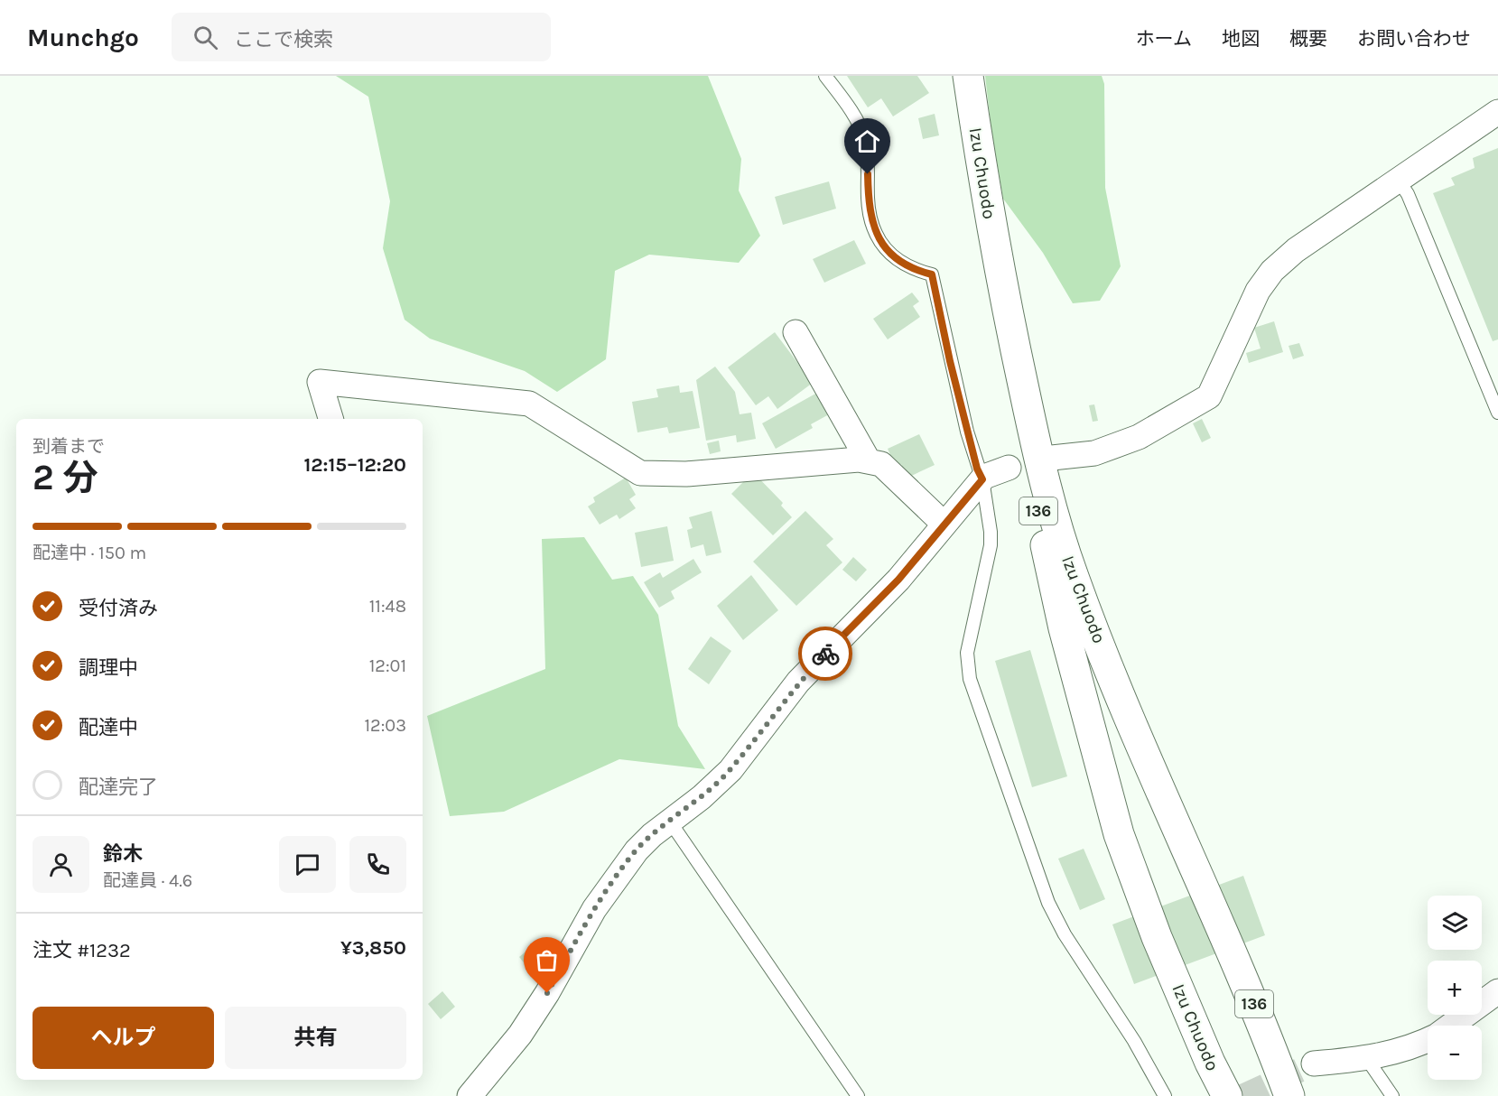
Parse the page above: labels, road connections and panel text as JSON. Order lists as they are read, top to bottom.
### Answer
{
  "streets": {
    "highway": ["Izu Chuodo", "136"]
  },
  "page": {
    "header": "Munchgo",
    "search": "ここで検索",
    "nav": [
      "ホーム",
      "地図",
      "概要",
      "お問い合わせ"
    ],
    "heading": ["2 分", "到着まで", "12:15–12:20"],
    "panel": [
      "鈴木",
      "配達員 · 4.6",
      "注文 #1232",
      "¥3,850"
    ],
    "bar": "配達中 · 150 m",
    "list": [
      ["受付済み", "11:48"],
      ["調理中", "12:01"],
      ["配達中", "12:03"],
      "配達完了"
    ],
    "map_buttons": ["+", "−"],
    "buttons": ["ヘルプ", "共有"]
  }
}
